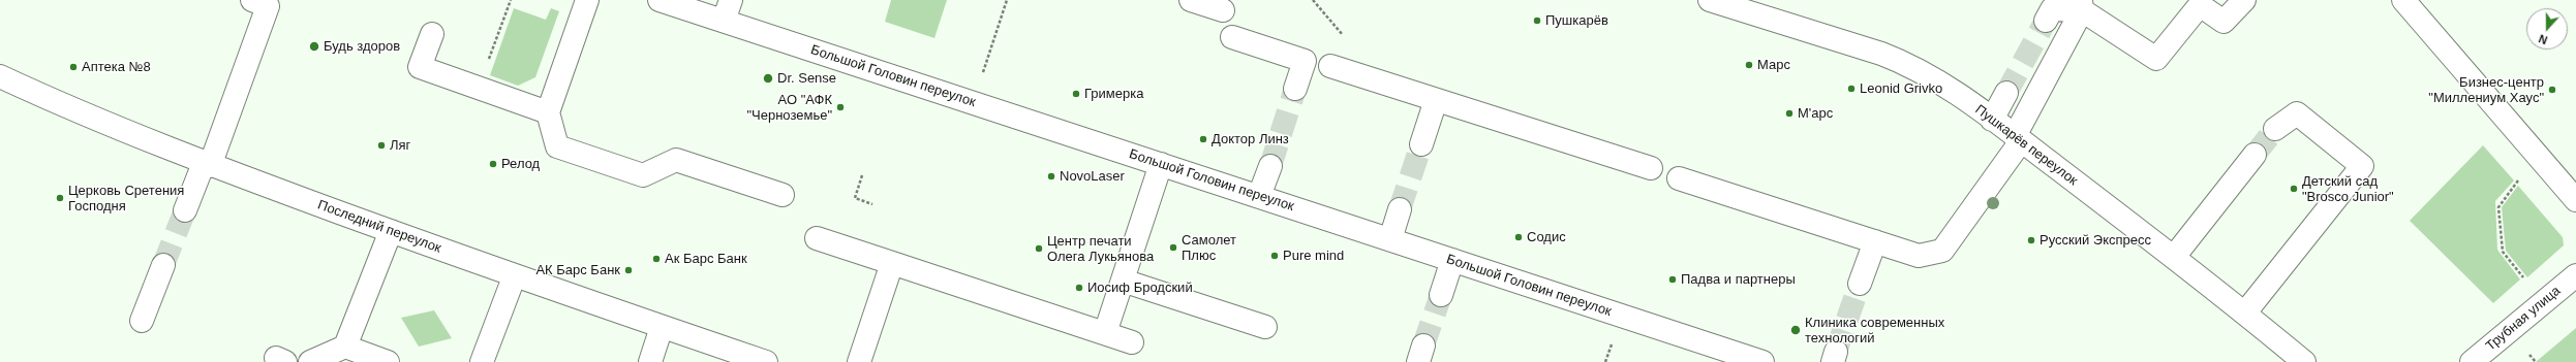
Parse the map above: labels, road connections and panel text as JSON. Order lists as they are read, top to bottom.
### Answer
{
  "streets": {
    "street": [
      "Большой Головин переулок",
      "Пушкарёв переулок",
      "Последний переулок",
      "Трубная улица"
    ]
  },
  "places": [
    "Пушкарёв",
    "Будь здоров",
    "Марс",
    "Аптека №8",
    "Dr. Sense",
    "Leonid Grivko",
    "Бизнес-центр \"Миллениум Хаус\"",
    "Гримерка",
    "АО \"АФК \"Черноземье\"",
    "М'арс",
    "Доктор Линз",
    "Ляг",
    "Релод",
    "NovoLaser",
    "Детский сад \"Brosco Junior\"",
    "Церковь Сретения Господня",
    "Содис",
    "Русский Экспресс",
    "Самолет Плюс",
    "Центр печати Олега Лукьянова",
    "Pure mind",
    "Ак Барс Банк",
    "АК Барс Банк",
    "Падва и партнеры",
    "Иосиф Бродский",
    "Клиника современных технологий"
  ],
  "north": "bottom"
}
